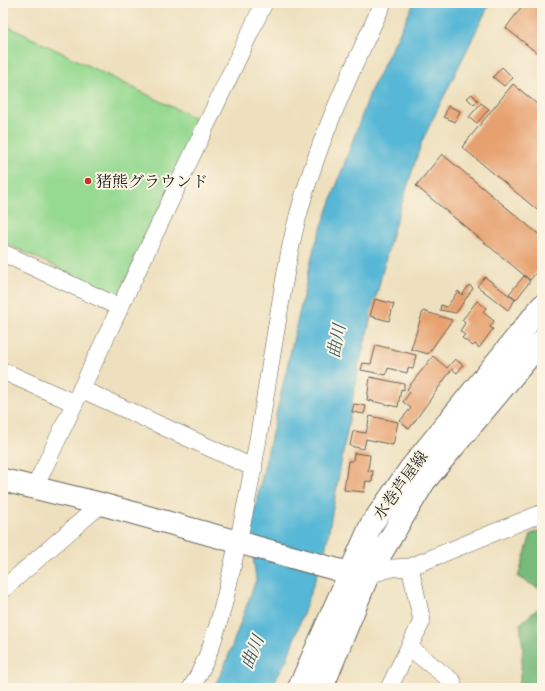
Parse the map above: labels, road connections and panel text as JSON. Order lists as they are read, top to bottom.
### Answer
{
  "streets": {
    "main road": ["水巻芦屋線"]
  },
  "water": ["曲川"],
  "places": ["猪熊グラウンド"]
}
